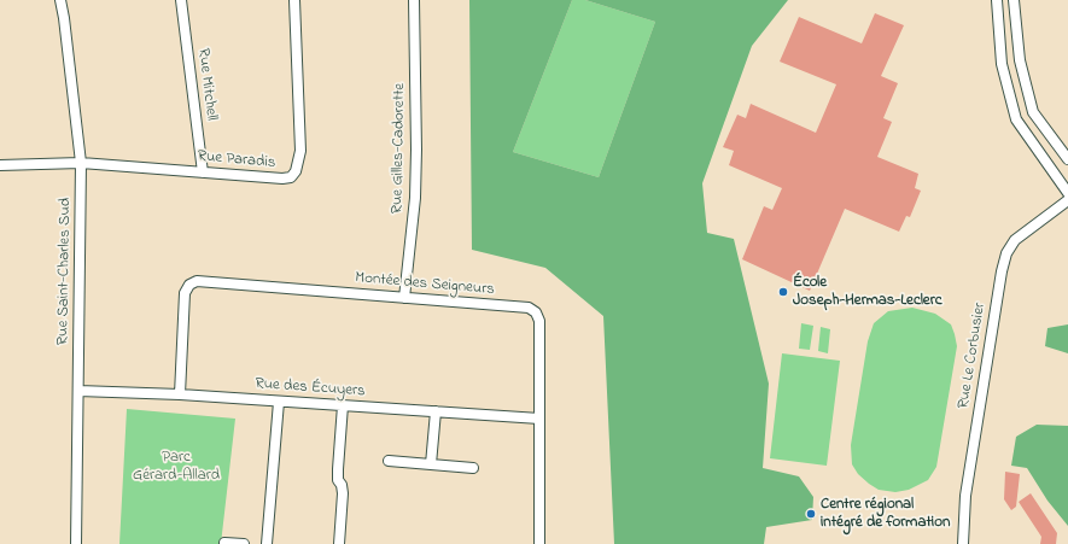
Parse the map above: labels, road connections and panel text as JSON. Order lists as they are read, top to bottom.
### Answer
{
  "streets": {
    "street": [
      "Rue Mitchell",
      "Rue Gilles-Cadorette",
      "Rue Paradis",
      "Rue Saint-Charles Sud",
      "Montée des Seigneurs",
      "Rue Le Corbusier",
      "Rue des Écuyers"
    ]
  },
  "crossings": [
    ["Rue Mitchell", "Rue Paradis"],
    ["Rue Gilles-Cadorette", "Montée des Seigneurs"],
    ["Rue Paradis", "Rue Saint-Charles Sud"],
    ["Rue Saint-Charles Sud", "Rue des Écuyers"],
    ["Montée des Seigneurs", "Rue des Écuyers"]
  ],
  "parks": ["Parc Gérard-Allard"],
  "places": ["École Joseph-Hermas-Leclerc", "Centre régional intégré de formation"]
}
